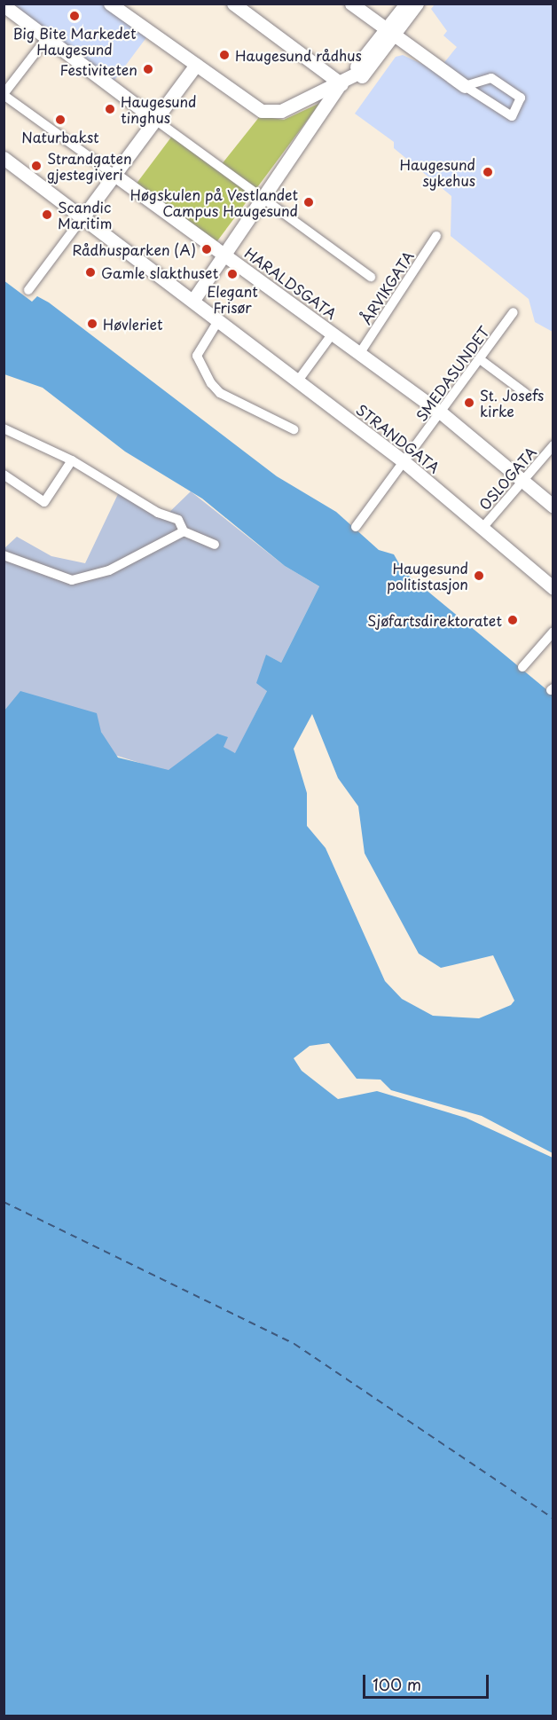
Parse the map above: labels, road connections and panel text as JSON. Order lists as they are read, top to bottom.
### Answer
{
  "streets": {
    "street": [
      "HARALDSGATA",
      "ÅRVIKGATA",
      "SMEDASUNDET",
      "STRANDGATA",
      "OSLOGATA"
    ]
  },
  "crossings": [
    ["HARALDSGATA", "ÅRVIKGATA"],
    ["HARALDSGATA", "SMEDASUNDET"],
    ["HARALDSGATA", "OSLOGATA"],
    ["SMEDASUNDET", "STRANDGATA"],
    ["STRANDGATA", "OSLOGATA"]
  ],
  "places": [
    "Big Bite Markedet Haugesund",
    "Haugesund rådhus",
    "Festiviteten",
    "Haugesund tinghus",
    "Naturbakst",
    "Strandgaten gjestegiveri",
    "Haugesund sykehus",
    "Høgskulen på Vestlandet Campus Haugesund",
    "Scandic Maritim",
    "Rådhusparken (A)",
    "Gamle slakthuset",
    "Elegant Frisør",
    "Høvleriet",
    "St. Josefs kirke",
    "Haugesund politistasjon",
    "Sjøfartsdirektoratet"
  ],
  "scale_bar": "100 m"
}
